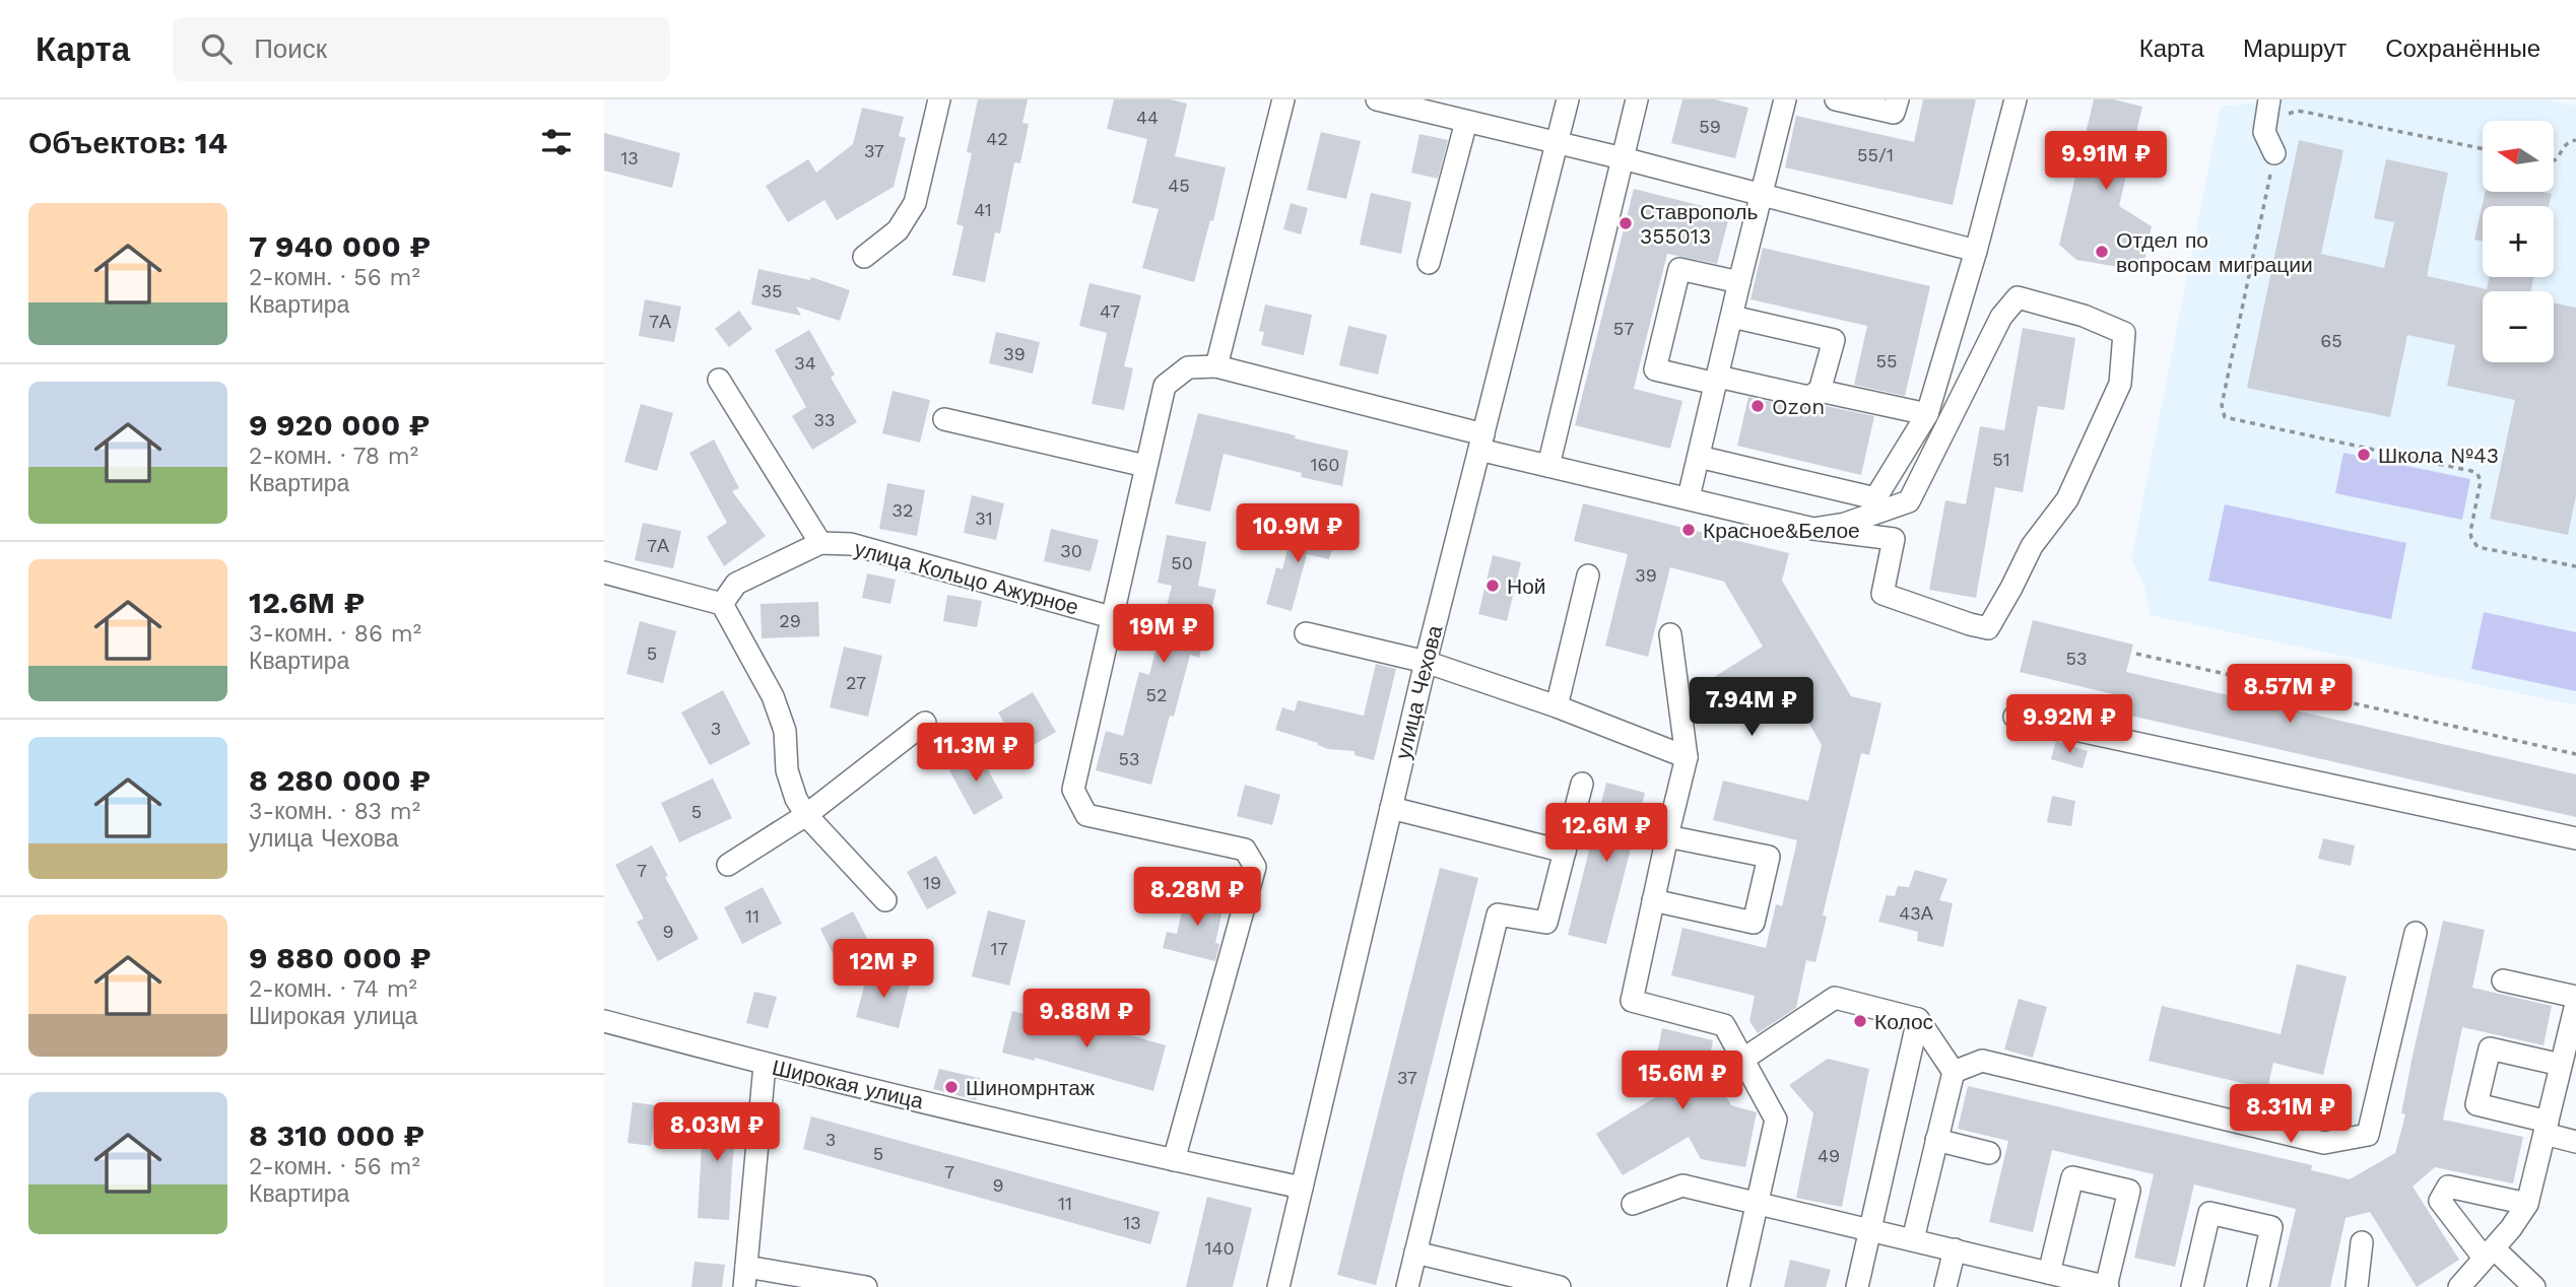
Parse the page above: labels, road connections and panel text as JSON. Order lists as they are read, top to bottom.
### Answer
{
  "streets": {
    "street": ["улица Кольцо Ажурное", "улица Чехова", "Широкая улица"]
  },
  "crossings": [
    ["улица Чехова", "Широкая улица"]
  ],
  "places": [
    "Ставрополь 355013",
    "Отдел по вопросам миграции",
    "Ozon",
    "Школа №43",
    "Красное&Белое",
    "Ной",
    "Колос",
    "Шиномрнтаж"
  ],
  "house_numbers": [
    "44",
    "59",
    "42",
    "37",
    "55/1",
    "13",
    "45",
    "41",
    "35",
    "47",
    "7А",
    "57",
    "65",
    "39",
    "55",
    "34",
    "33",
    "51",
    "160",
    "32",
    "31",
    "7А",
    "30",
    "50",
    "39",
    "29",
    "5",
    "53",
    "27",
    "52",
    "3",
    "53",
    "5",
    "7",
    "19",
    "43А",
    "11",
    "9",
    "17",
    "37",
    "3",
    "5",
    "49",
    "7",
    "9",
    "11",
    "13",
    "140"
  ],
  "north": "left",
  "page": {
    "header": "Карта",
    "search": "Поиск",
    "nav": ["Карта", "Маршрут", "Сохранённые"],
    "heading": "Объектов: 14",
    "map_buttons": ["+", "−"],
    "price": [
      "9.91M ₽",
      "10.9M ₽",
      "19M ₽",
      "8.57M ₽",
      "7.94M ₽",
      "9.92M ₽",
      "11.3M ₽",
      "12.6M ₽",
      "8.28M ₽",
      "12M ₽",
      "9.88M ₽",
      "15.6M ₽",
      "8.31M ₽",
      "8.03M ₽"
    ],
    "list": [
      {
        "name": "7 940 000 ₽",
        "note": "2-комн. · 56 m² · Квартира"
      },
      {
        "name": "9 920 000 ₽",
        "note": "2-комн. · 78 m² · Квартира"
      },
      {
        "name": "12.6M ₽",
        "note": "3-комн. · 86 m² · Квартира"
      },
      {
        "name": "8 280 000 ₽",
        "note": "3-комн. · 83 m² · улица Чехова"
      },
      {
        "name": "9 880 000 ₽",
        "note": "2-комн. · 74 m² · Широкая улица"
      },
      {
        "name": "8 310 000 ₽",
        "note": "2-комн. · 56 m² · Квартира"
      }
    ]
  }
}
